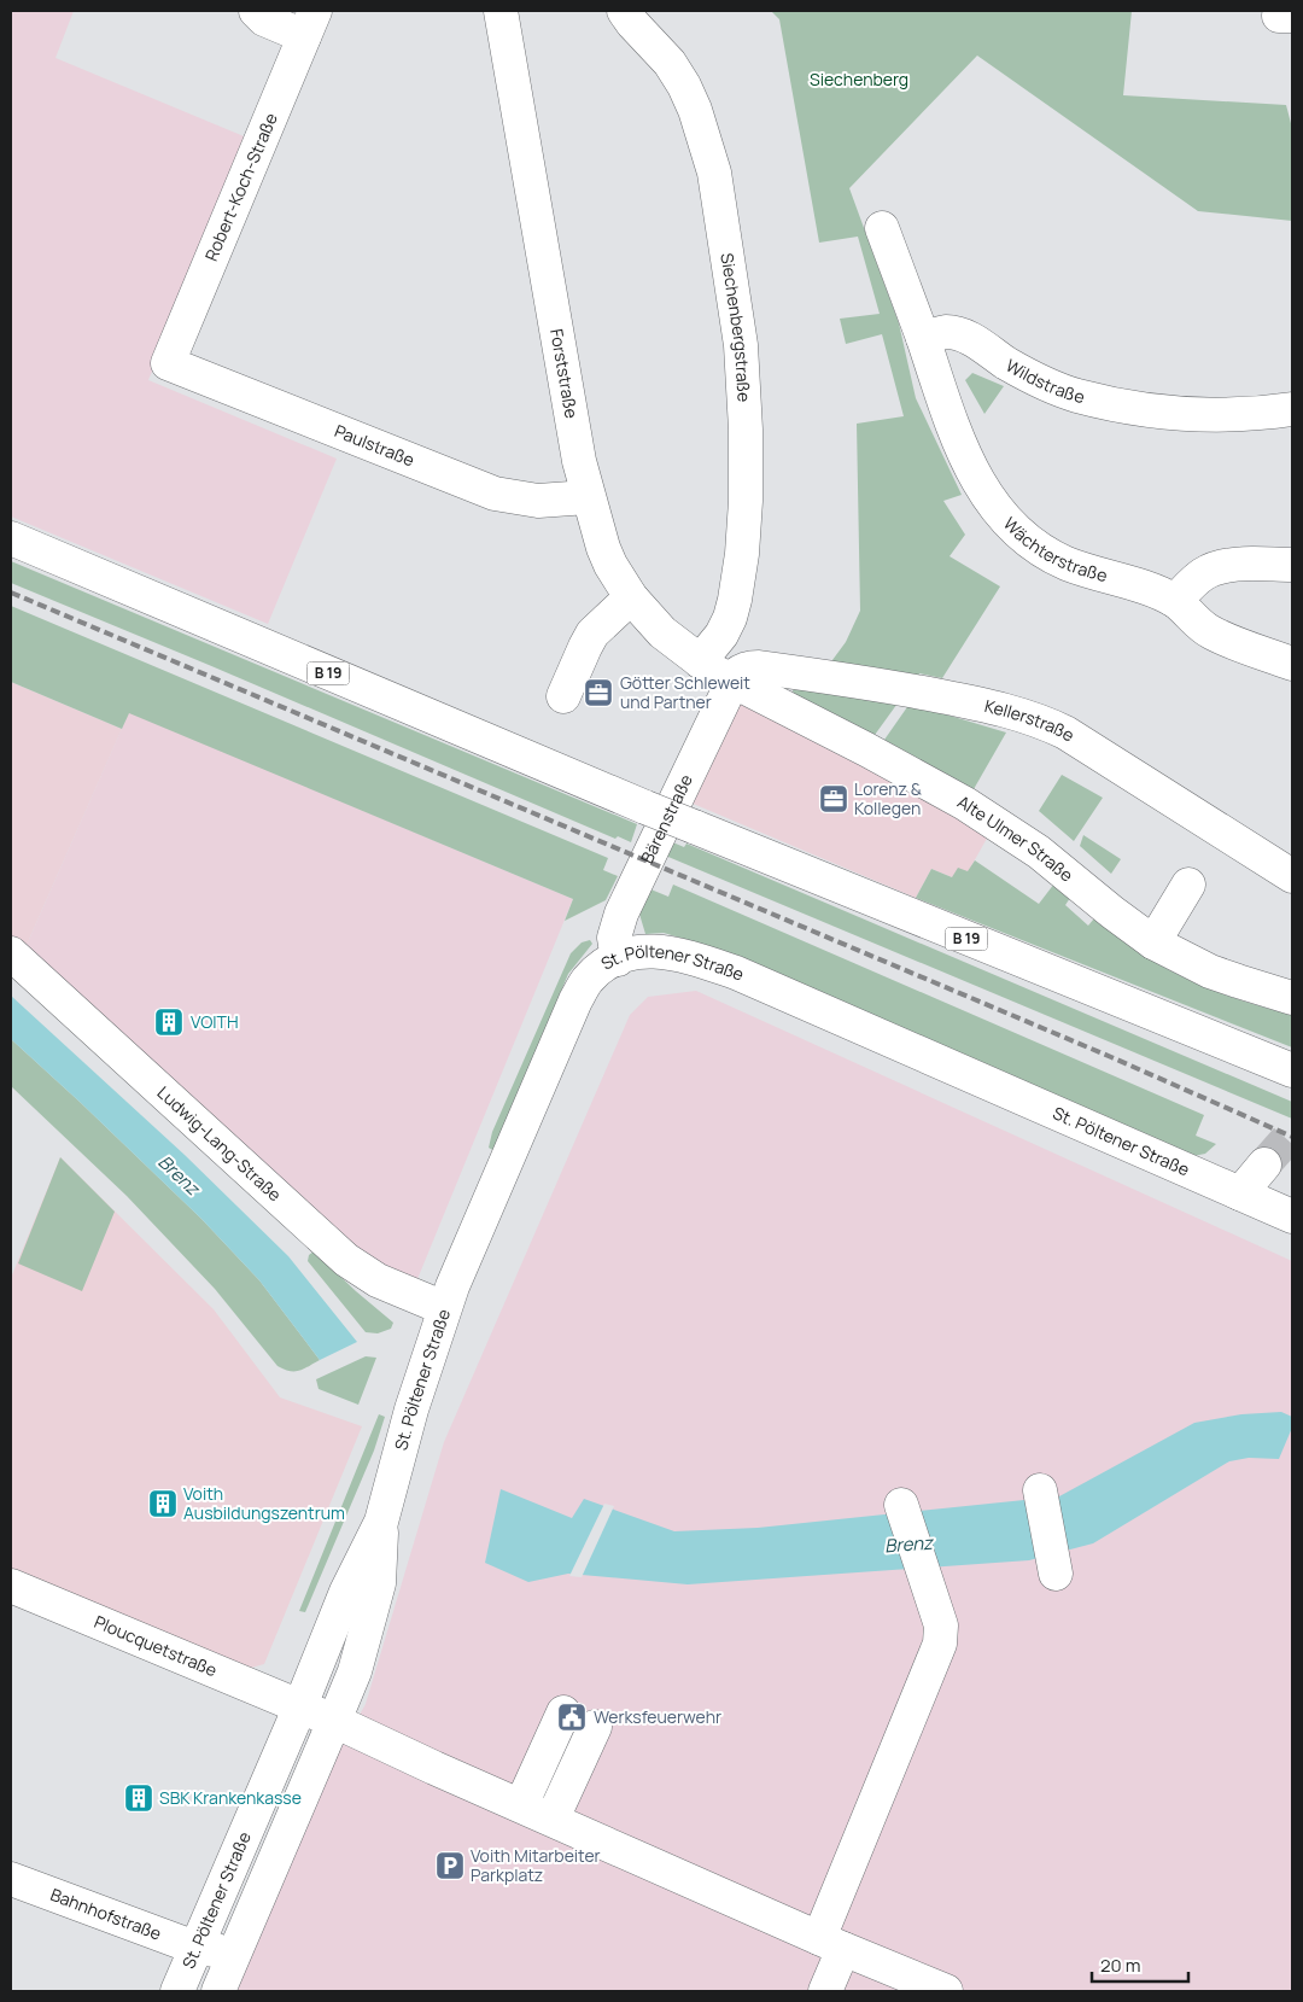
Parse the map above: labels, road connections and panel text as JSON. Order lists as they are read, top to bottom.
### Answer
{
  "streets": {
    "street": [
      "Robert-Koch-Straße",
      "Siechenbergstraße",
      "Forststraße",
      "Wildstraße",
      "Paulstraße",
      "Wächterstraße",
      "B 19",
      "Kellerstraße",
      "Bärenstraße",
      "Alte Ulmer Straße",
      "St. Pöltener Straße",
      "Ludwig-Lang-Straße",
      "Ploucquetstraße",
      "Bahnhofstraße"
    ]
  },
  "crossings": [
    ["Robert-Koch-Straße", "Paulstraße"],
    ["Siechenbergstraße", "Forststraße"],
    ["Forststraße", "Paulstraße"],
    ["Forststraße", "Kellerstraße"],
    ["Forststraße", "Bärenstraße"],
    ["Forststraße", "Alte Ulmer Straße"],
    ["Wildstraße", "Wächterstraße"],
    ["Kellerstraße", "Bärenstraße"],
    ["Kellerstraße", "Alte Ulmer Straße"],
    ["Bärenstraße", "Alte Ulmer Straße"],
    ["Bärenstraße", "St. Pöltener Straße"],
    ["St. Pöltener Straße", "Ludwig-Lang-Straße"],
    ["St. Pöltener Straße", "Ploucquetstraße"],
    ["St. Pöltener Straße", "Bahnhofstraße"]
  ],
  "water": ["Brenz"],
  "parks": ["Siechenberg"],
  "places": {
    "office": ["Götter Schleweit und Partner", "Lorenz & Kollegen"],
    "building": ["VOITH", "Voith Ausbildungszentrum", "SBK Krankenkasse"],
    "public building": ["Werksfeuerwehr"],
    "parking": ["Voith Mitarbeiter Parkplatz"]
  },
  "scale_bar": "20 m"
}
